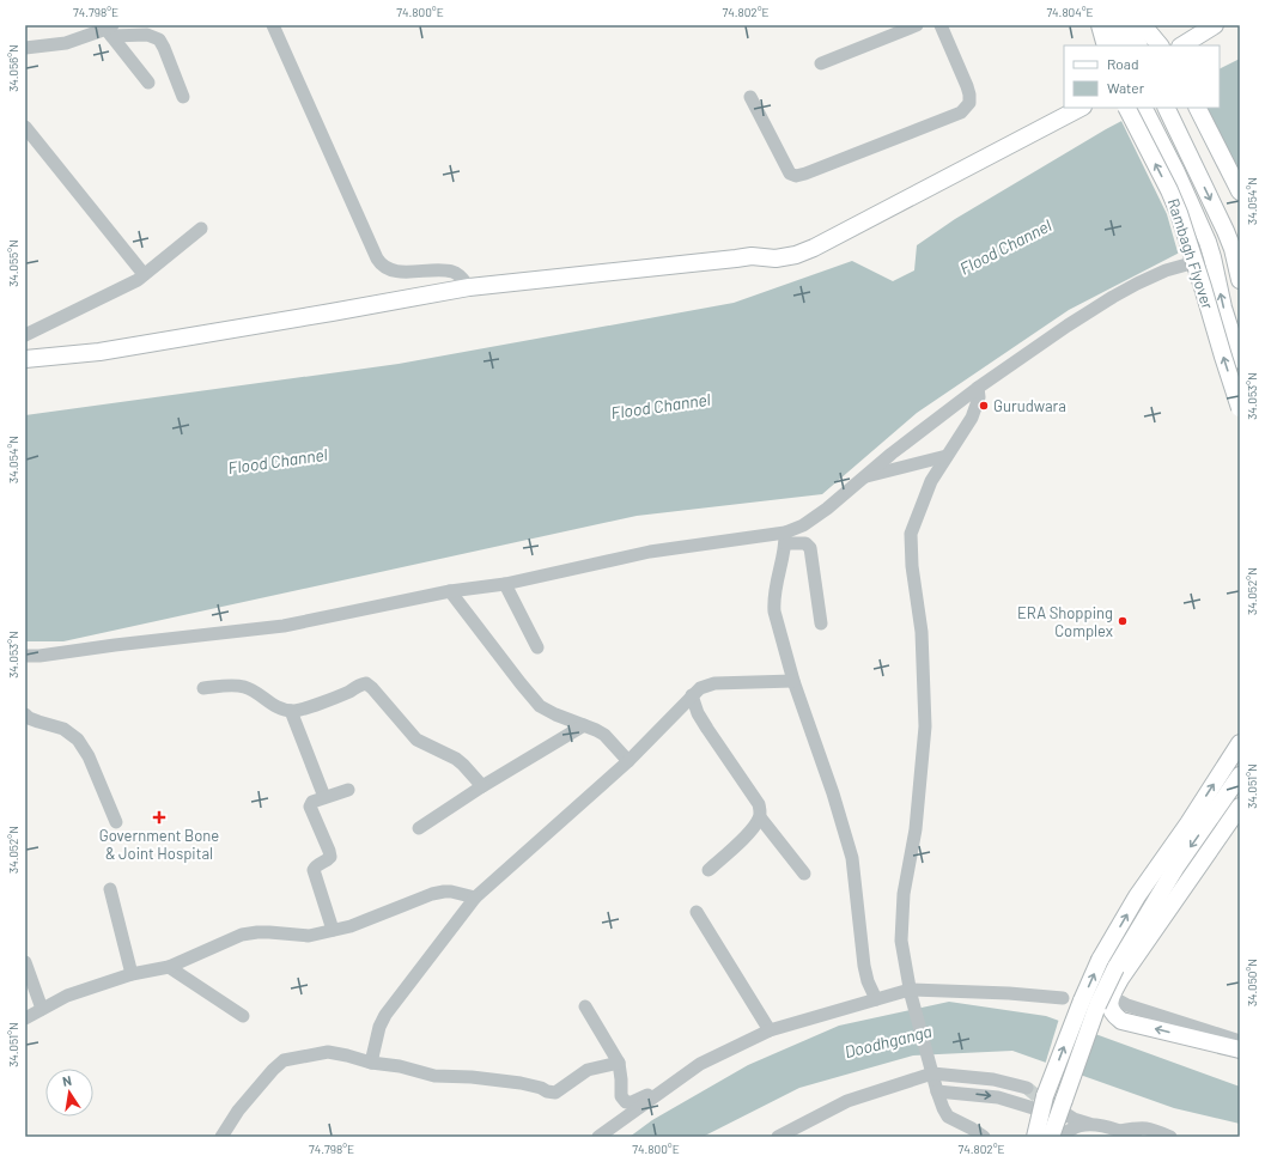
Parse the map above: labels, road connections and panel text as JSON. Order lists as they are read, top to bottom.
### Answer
{
  "streets": {
    "main road": ["Rambagh Flyover"]
  },
  "water": ["Flood Channel", "Doodhganga"],
  "places": {
    "other": ["Gurudwara", "ERA Shopping Complex"],
    "health": ["Government Bone & Joint Hospital"]
  },
  "legend": ["Road", "Water"],
  "north": "top",
  "coordinates": [
    "74.798°E",
    "74.800°E",
    "74.802°E",
    "74.804°E",
    "34.056°N",
    "34.054°N",
    "34.055°N",
    "34.053°N",
    "34.052°N",
    "34.051°N",
    "34.050°N"
  ]
}
